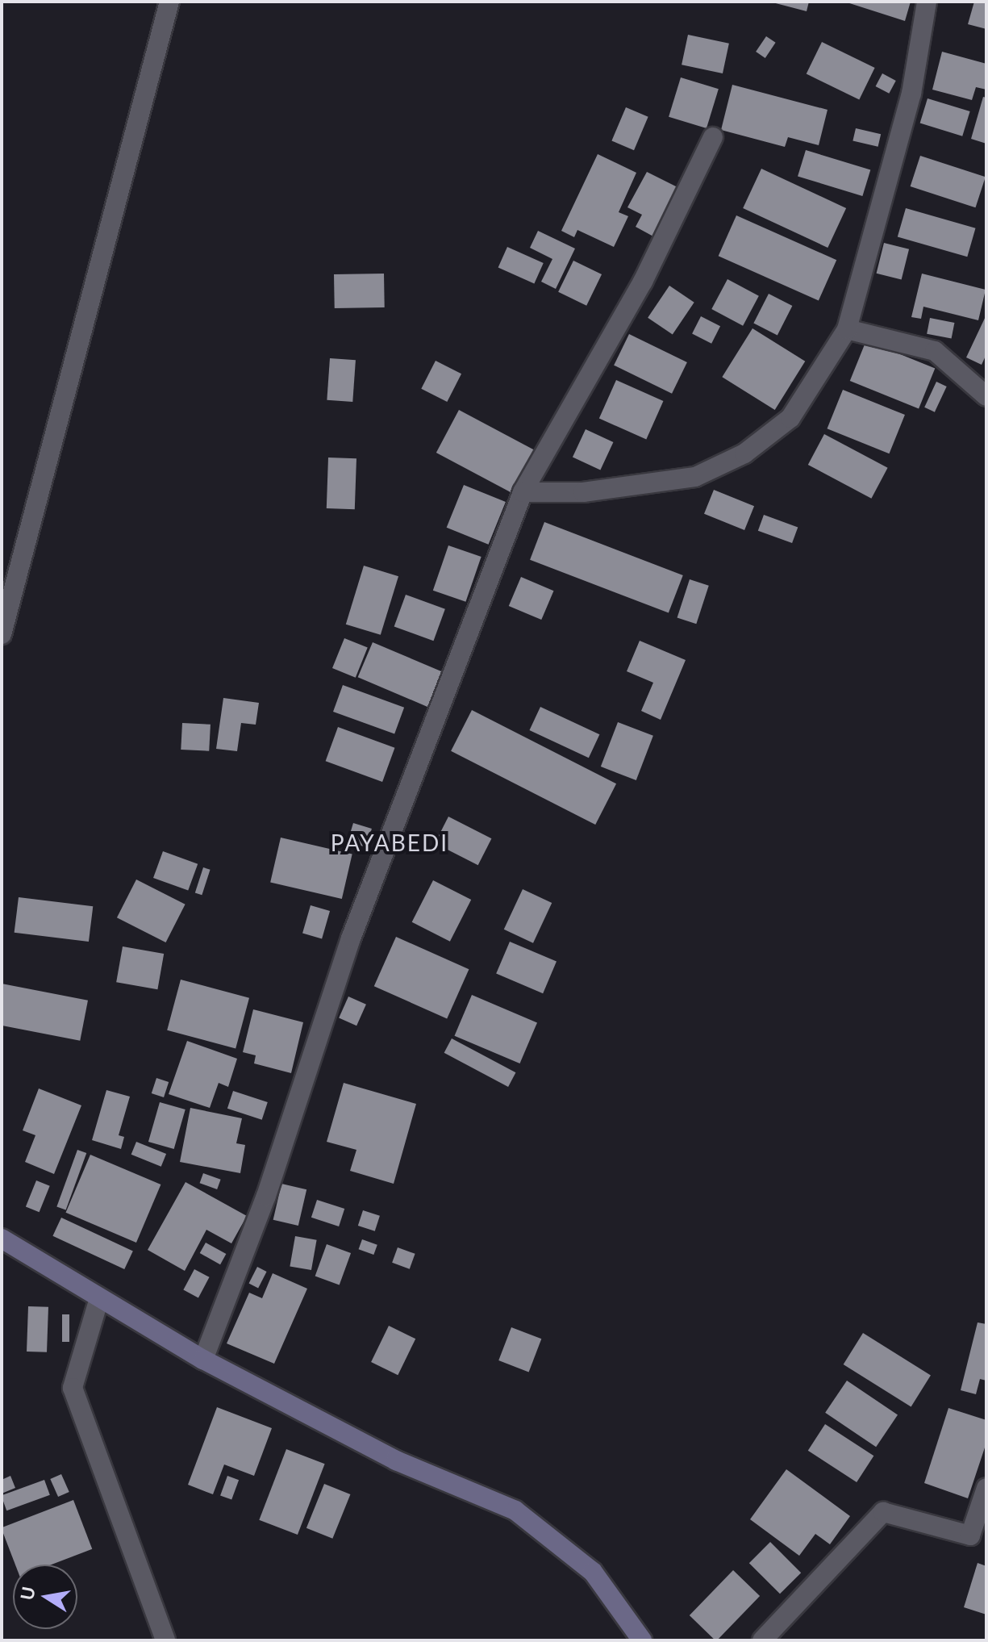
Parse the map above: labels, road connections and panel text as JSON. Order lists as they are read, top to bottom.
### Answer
{
  "districts": ["PAYABEDI"],
  "north": "left"
}
